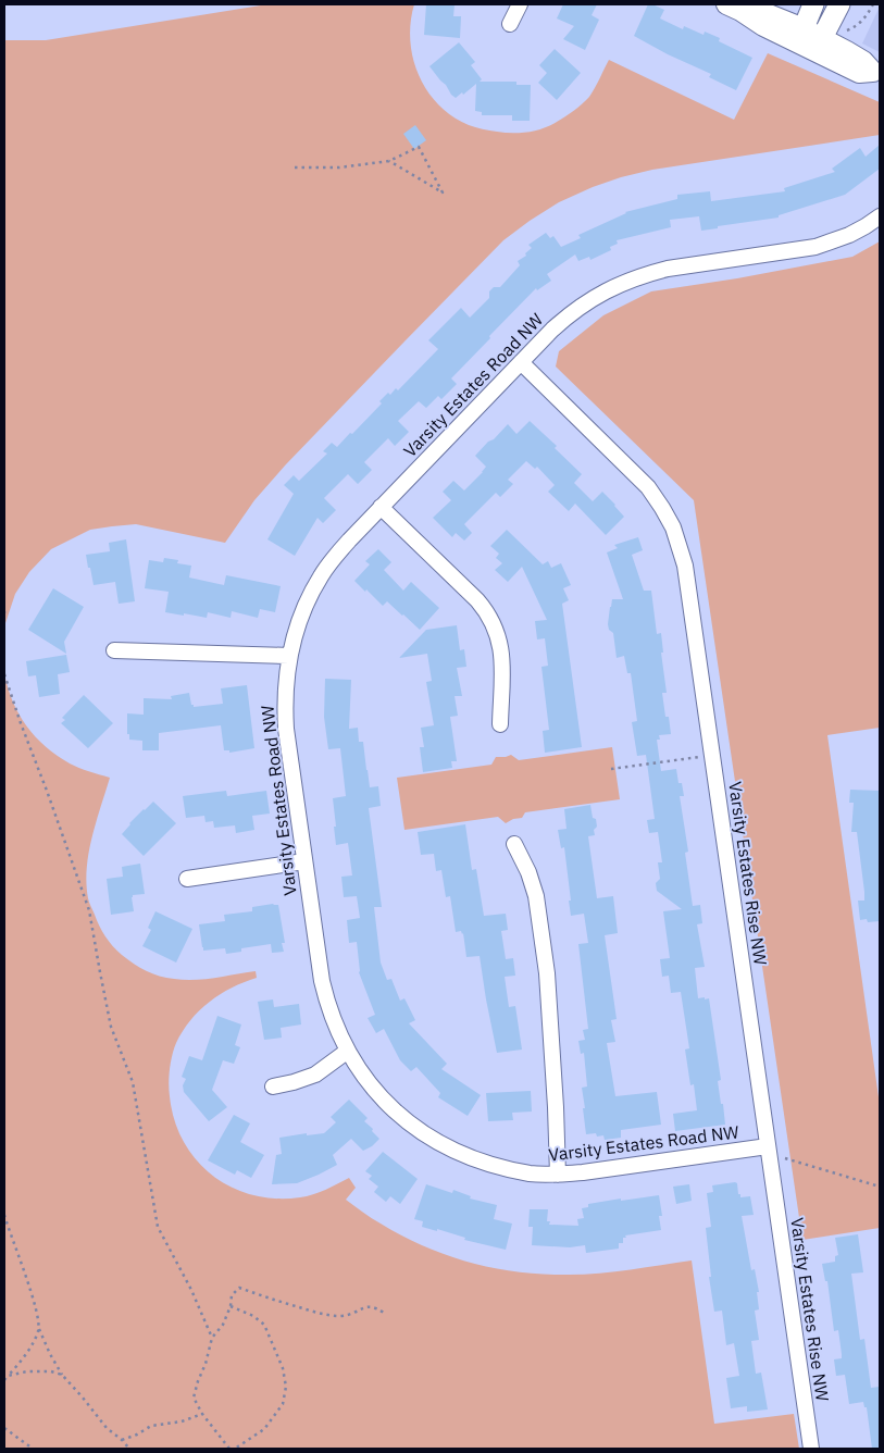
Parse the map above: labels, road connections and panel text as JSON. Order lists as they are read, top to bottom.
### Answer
{
  "streets": {
    "street": ["Varsity Estates Road NW", "Varsity Estates Rise NW"]
  },
  "crossings": [
    ["Varsity Estates Road NW", "Varsity Estates Rise NW"]
  ]
}
